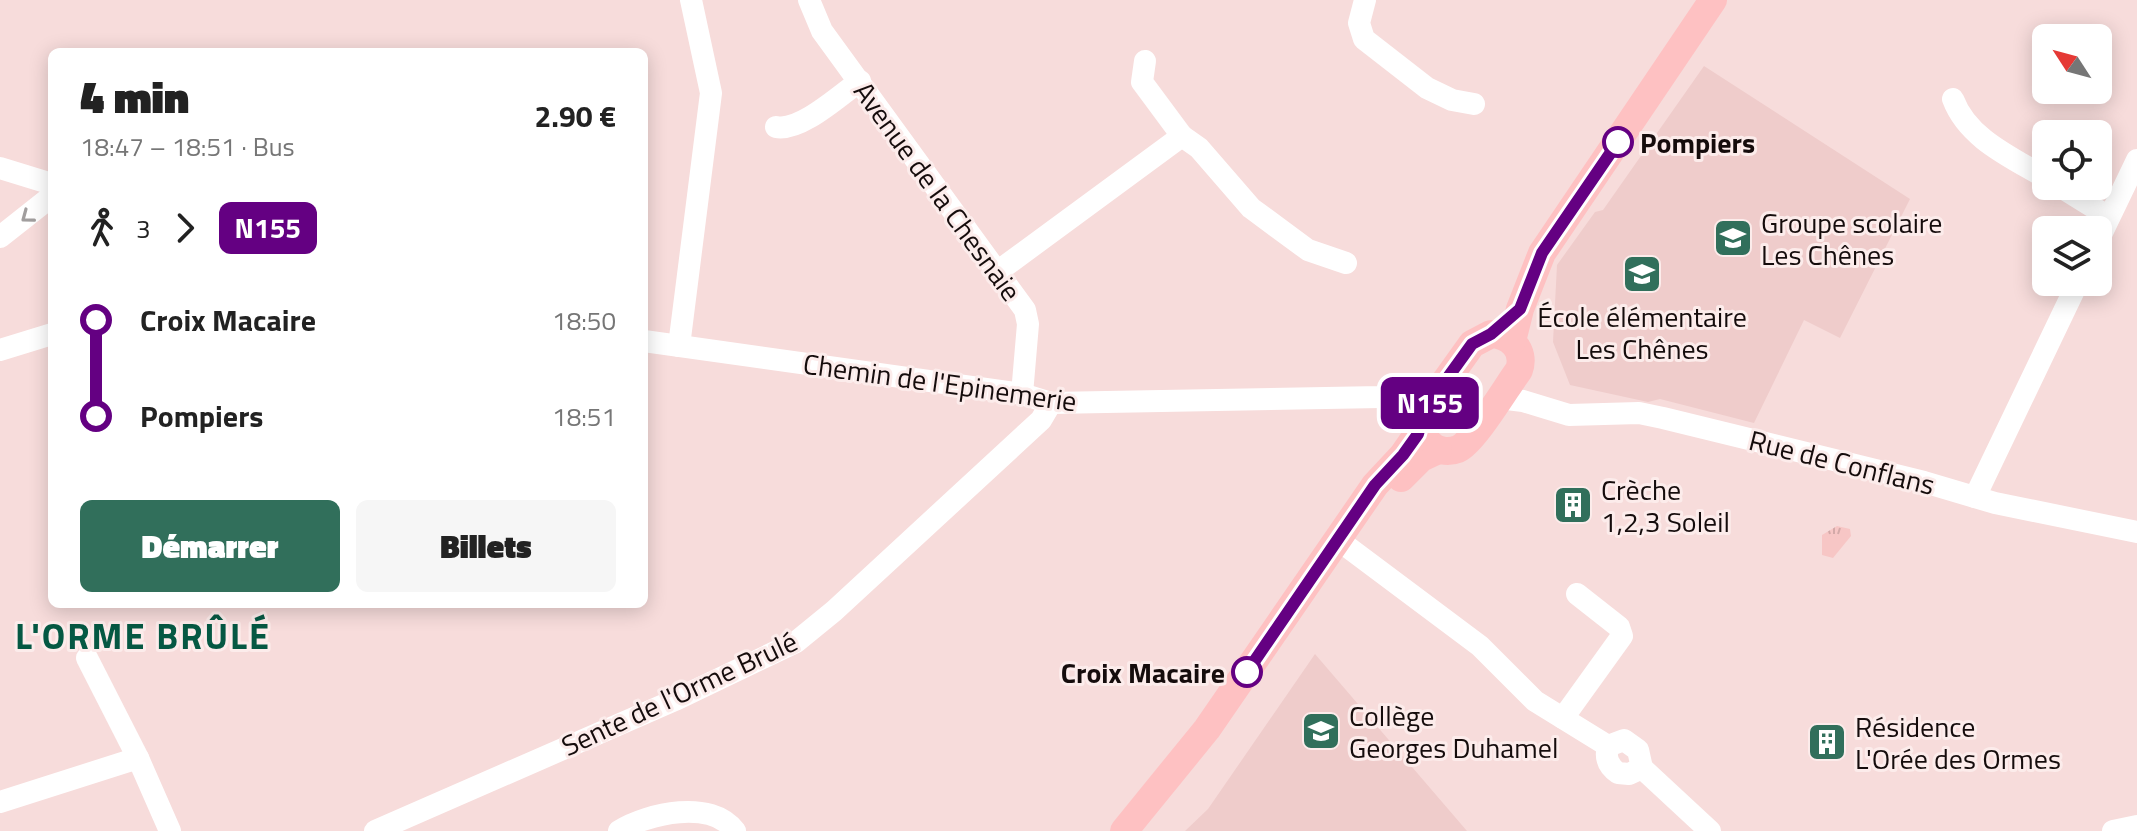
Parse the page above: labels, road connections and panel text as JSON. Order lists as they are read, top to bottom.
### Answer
{
  "streets": {
    "street": [
      "Avenue de la Chesnaie",
      "Chemin de l'Epinemerie",
      "Rue de Conflans",
      "Sente de l'Orme Brulé"
    ]
  },
  "crossings": [
    ["Avenue de la Chesnaie", "Chemin de l'Epinemerie"],
    ["Chemin de l'Epinemerie", "Sente de l'Orme Brulé"]
  ],
  "districts": ["L'ORME BRÛLÉ"],
  "places": {
    "other": ["Pompiers", "Croix Macaire"],
    "school or university": ["Groupe scolaire Les Chênes", "École élémentaire Les Chênes", "Collège Georges Duhamel"],
    "building": ["Crèche 1,2,3 Soleil", "Résidence L'Orée des Ormes"]
  },
  "lines": ["bus line N155"],
  "north": "top left",
  "page": {
    "on_map": "N155",
    "heading": ["4 min", "18:47 – 18:51 · Bus", "2.90 €"],
    "legs": ["3", "N155"],
    "list": [
      {
        "name": "Croix Macaire",
        "value": "18:50"
      },
      {
        "name": "Pompiers",
        "value": "18:51"
      }
    ],
    "buttons": ["Démarrer", "Billets"]
  }
}
